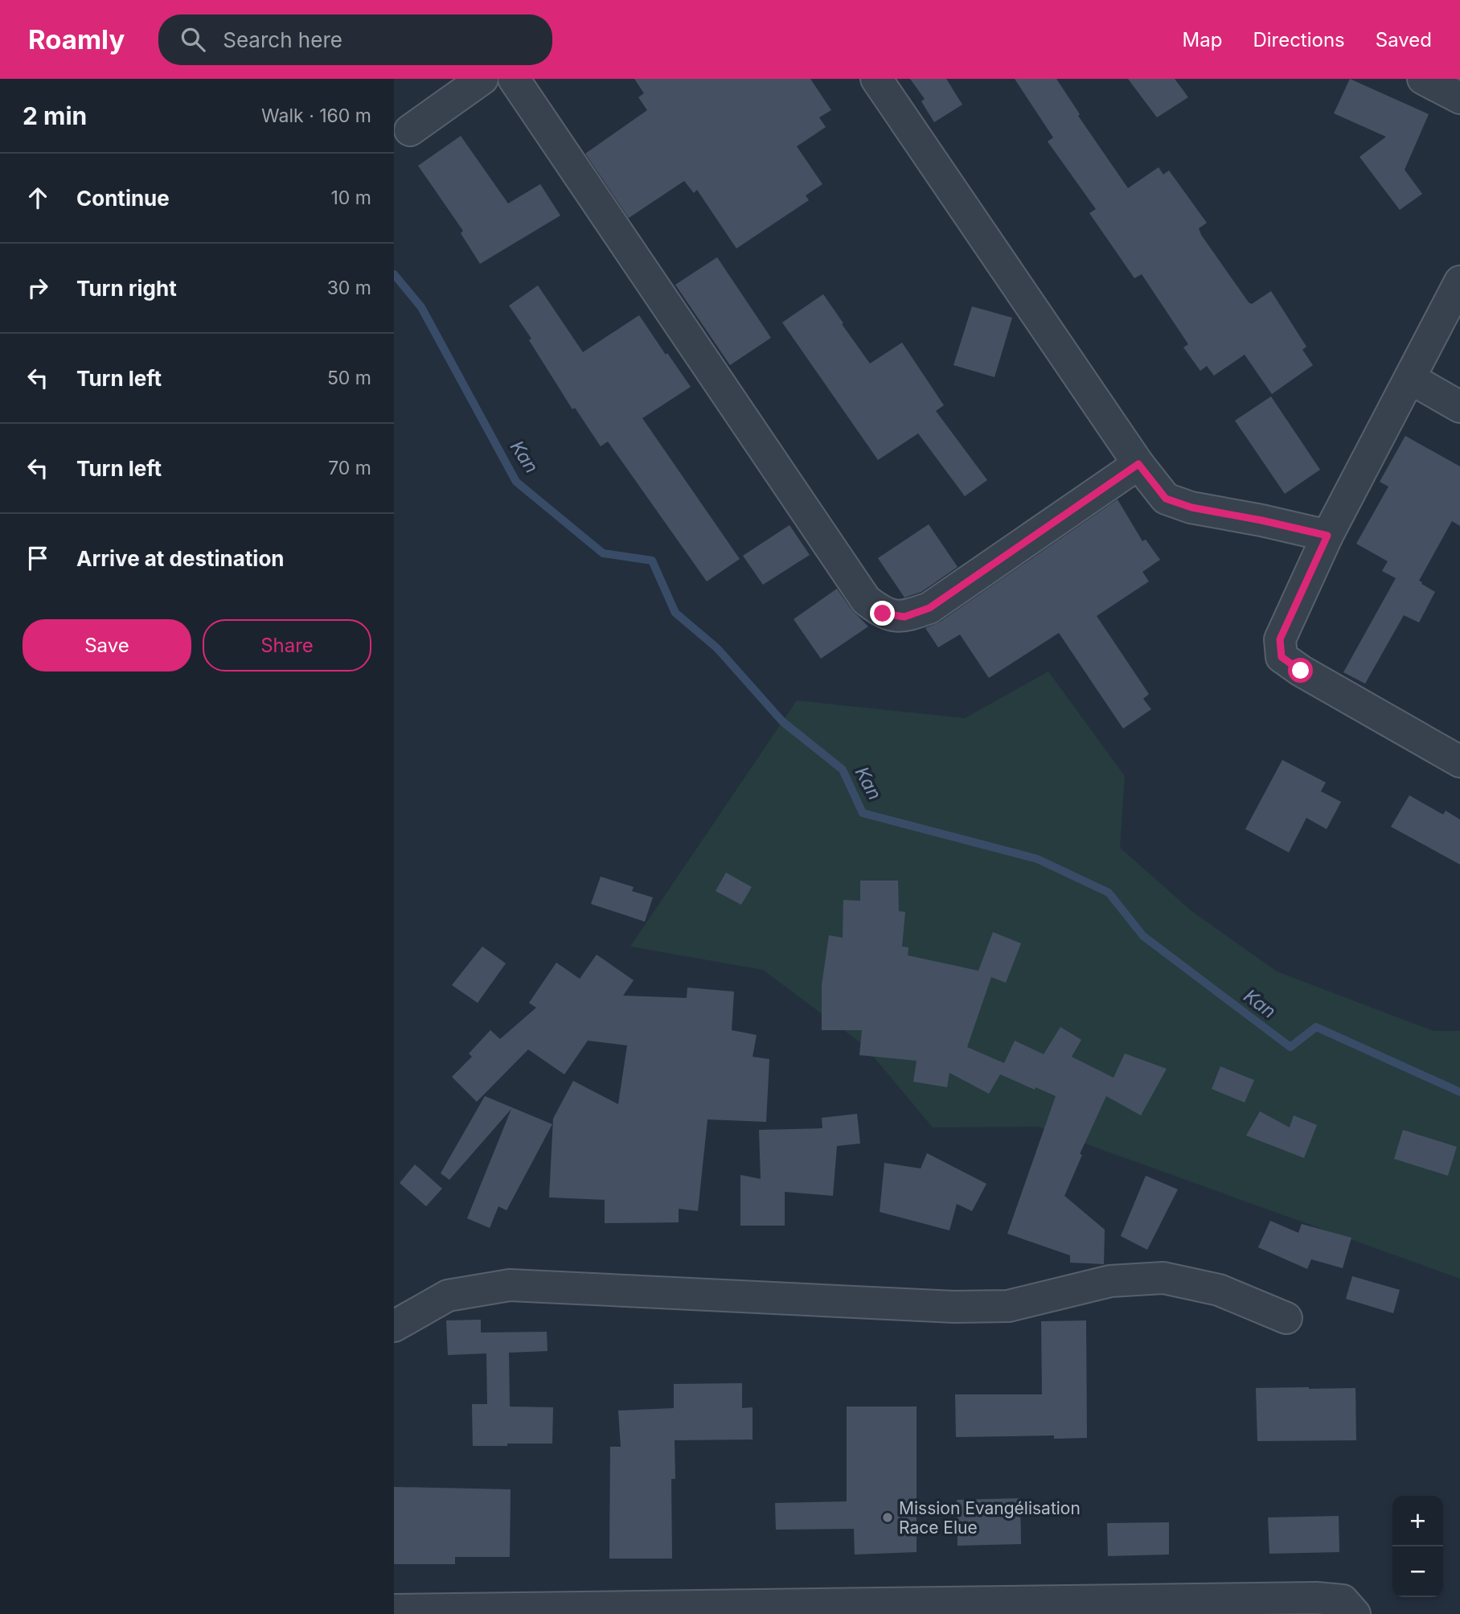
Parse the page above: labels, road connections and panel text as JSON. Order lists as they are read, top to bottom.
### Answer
{
  "water": ["Kan"],
  "places": ["Mission Evangélisation Race Elue"],
  "page": {
    "header": "Roamly",
    "search": "Search here",
    "nav": ["Map", "Directions", "Saved"],
    "heading": ["2 min", "Walk · 160 m"],
    "list": [
      ["Continue", "10 m"],
      ["Turn right", "30 m"],
      ["Turn left", "50 m"],
      ["Turn left", "70 m"],
      "Arrive at destination"
    ],
    "buttons": ["Save", "Share"],
    "map_buttons": ["+", "−"]
  }
}
